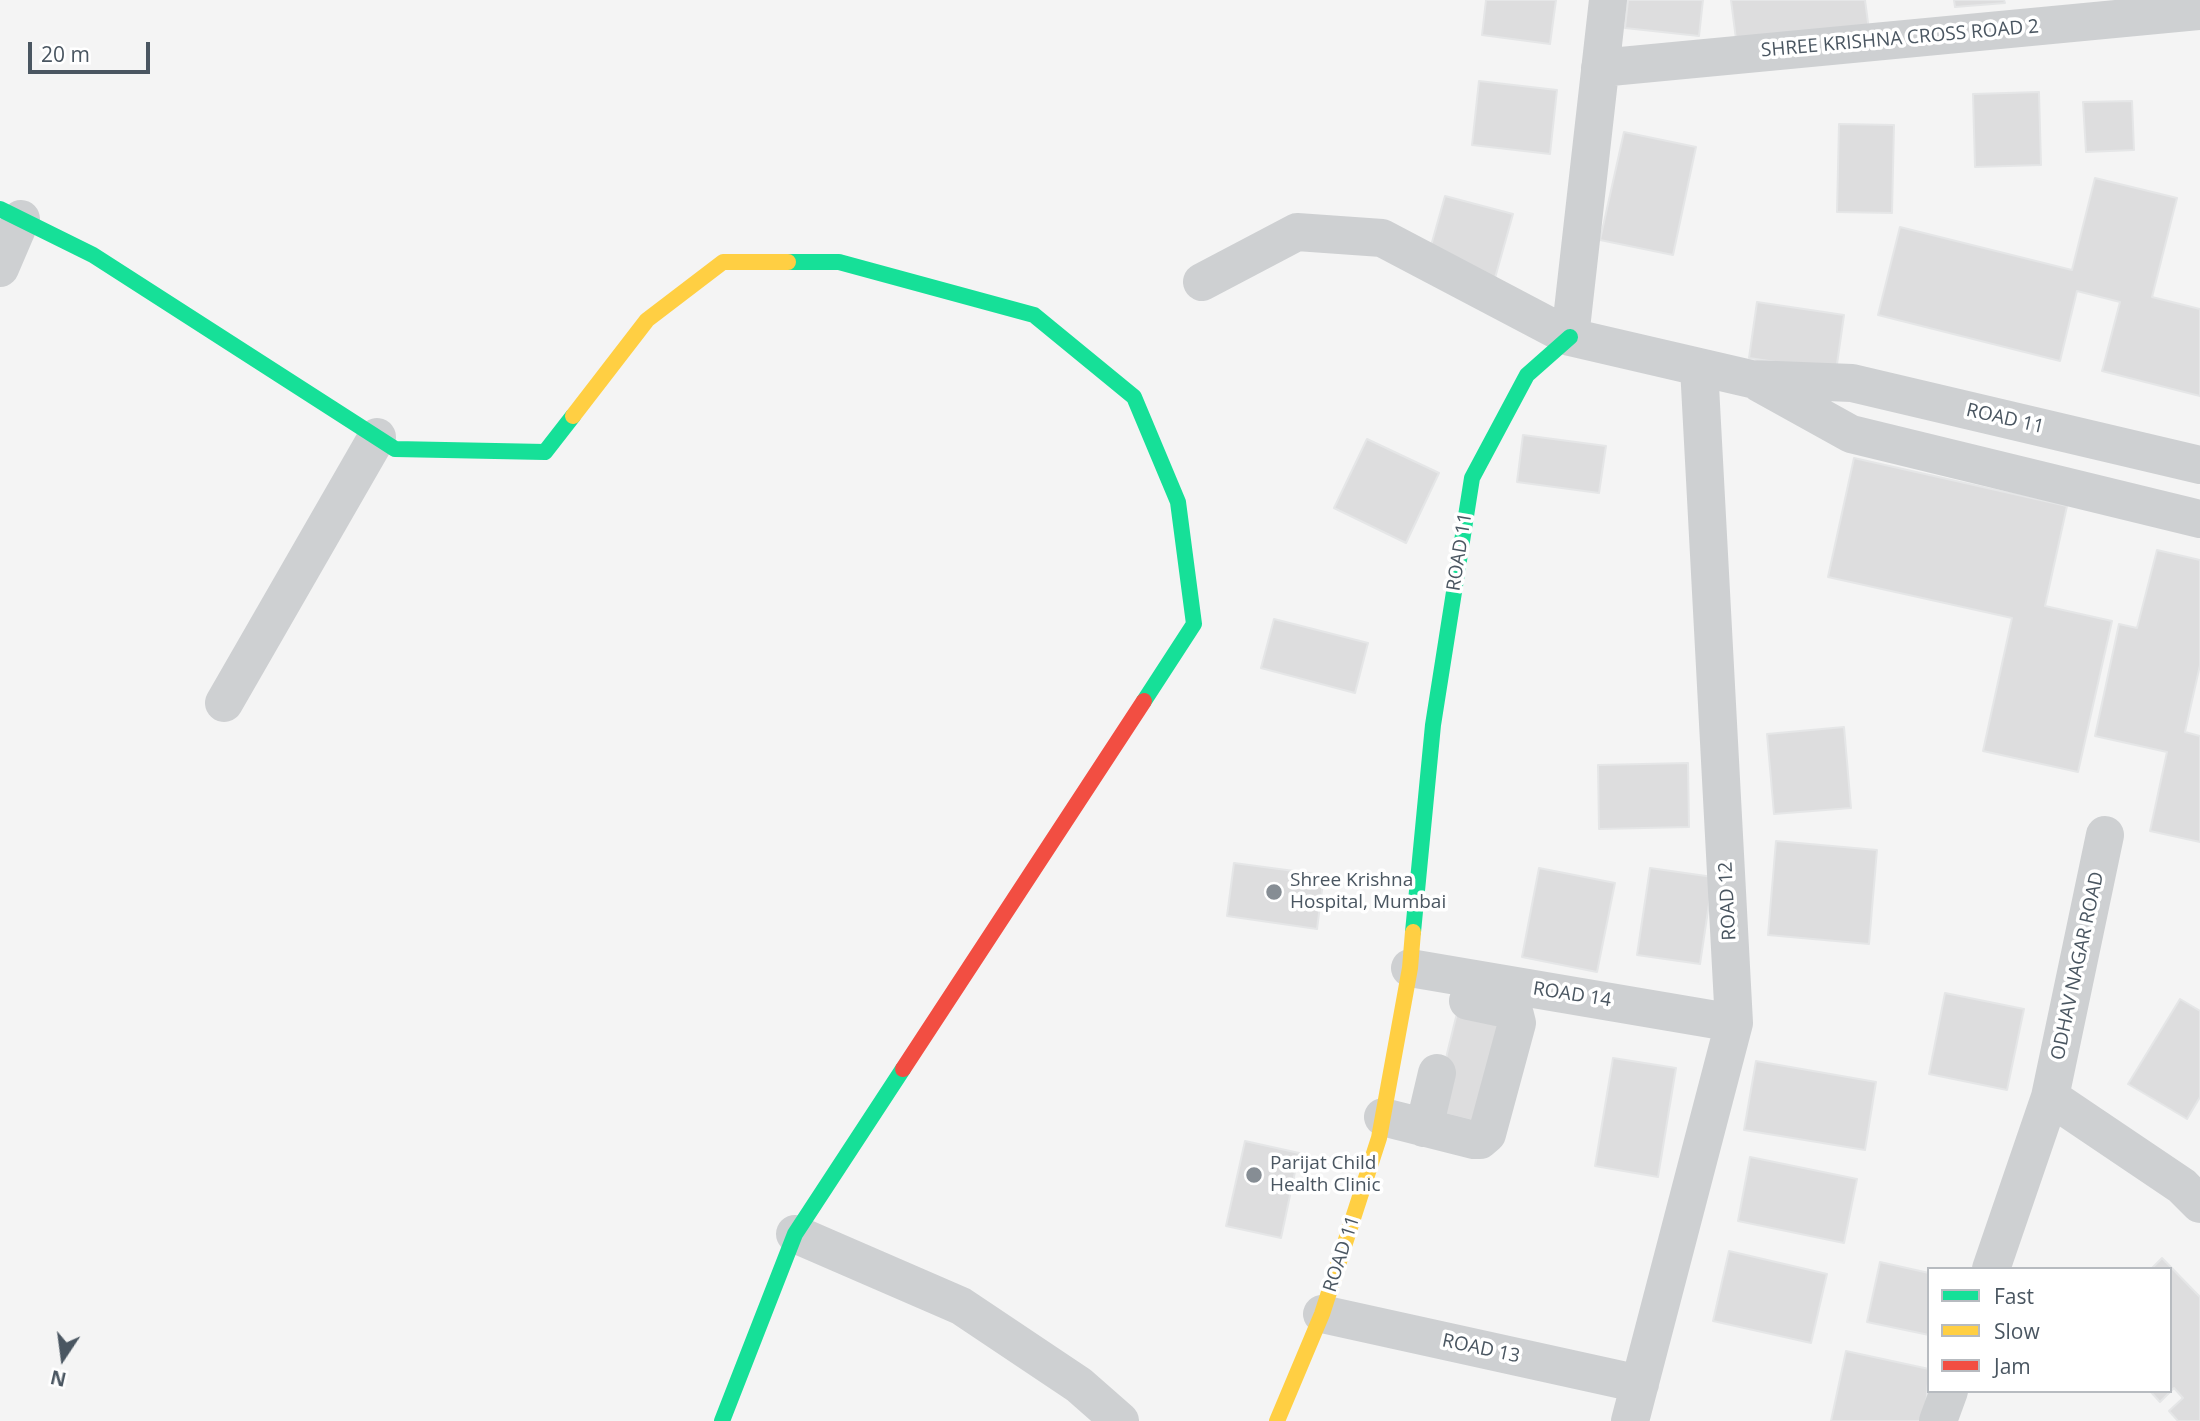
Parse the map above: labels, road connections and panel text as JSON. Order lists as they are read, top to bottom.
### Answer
{
  "streets": {
    "street": [
      "SHREE KRISHNA CROSS ROAD 2",
      "ROAD 11",
      "ROAD 12",
      "ODHAV NAGAR ROAD",
      "ROAD 14",
      "ROAD 13"
    ]
  },
  "crossings": [
    ["ROAD 11", "ROAD 12"],
    ["ROAD 11", "ROAD 14"],
    ["ROAD 11", "ROAD 13"],
    ["ROAD 12", "ROAD 14"],
    ["ROAD 12", "ROAD 13"]
  ],
  "places": ["Shree Krishna Hospital, Mumbai", "Parijat Child Health Clinic"],
  "legend": ["Fast", "Slow", "Jam"],
  "scale_bar": "20 m",
  "north": "bottom"
}
